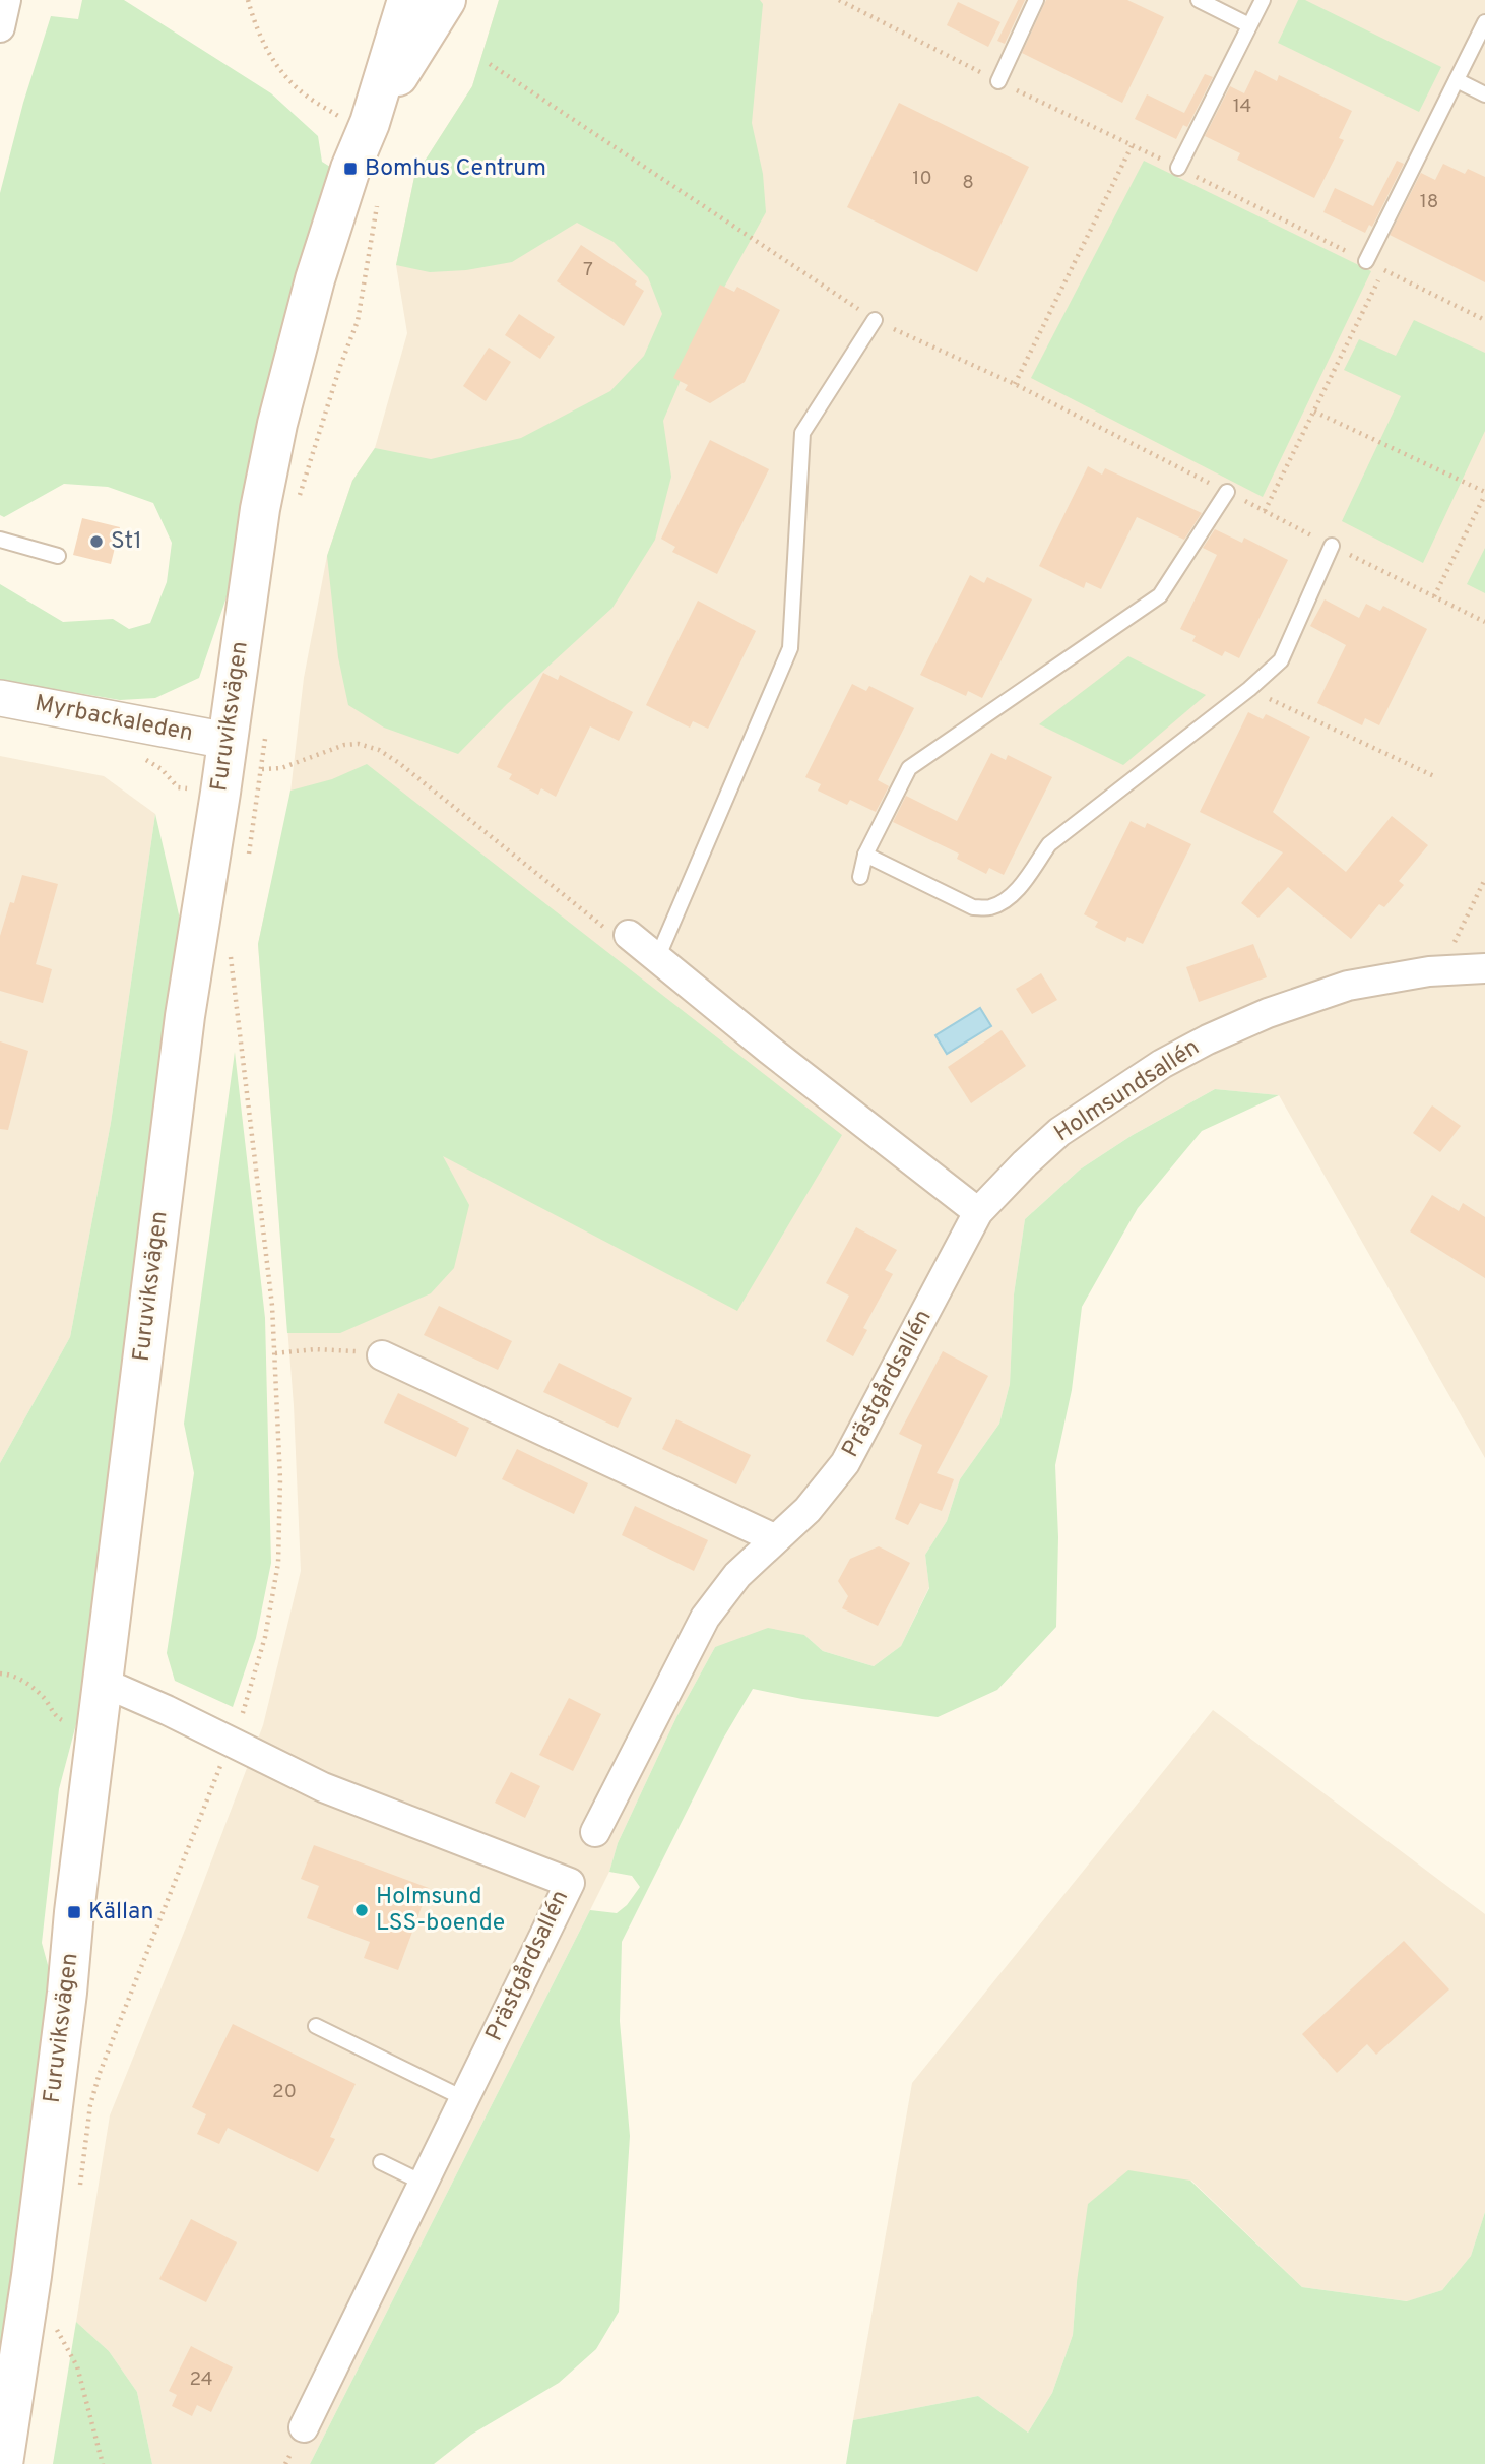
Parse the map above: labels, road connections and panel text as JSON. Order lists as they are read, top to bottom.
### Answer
{
  "streets": {
    "main road": ["Furuviksvägen"],
    "street": ["Myrbackaleden", "Holmsundsallén", "Prästgårdsallén"]
  },
  "crossings": [
    ["Furuviksvägen", "Myrbackaleden"],
    ["Furuviksvägen", "Prästgårdsallén"],
    ["Holmsundsallén", "Prästgårdsallén"]
  ],
  "places": {
    "transit": ["Bomhus Centrum", "Källan"],
    "other": ["St1", "Holmsund LSS-boende"]
  },
  "house_numbers": [
    "14",
    "10",
    "8",
    "18",
    "7",
    "20",
    "24"
  ]
}
